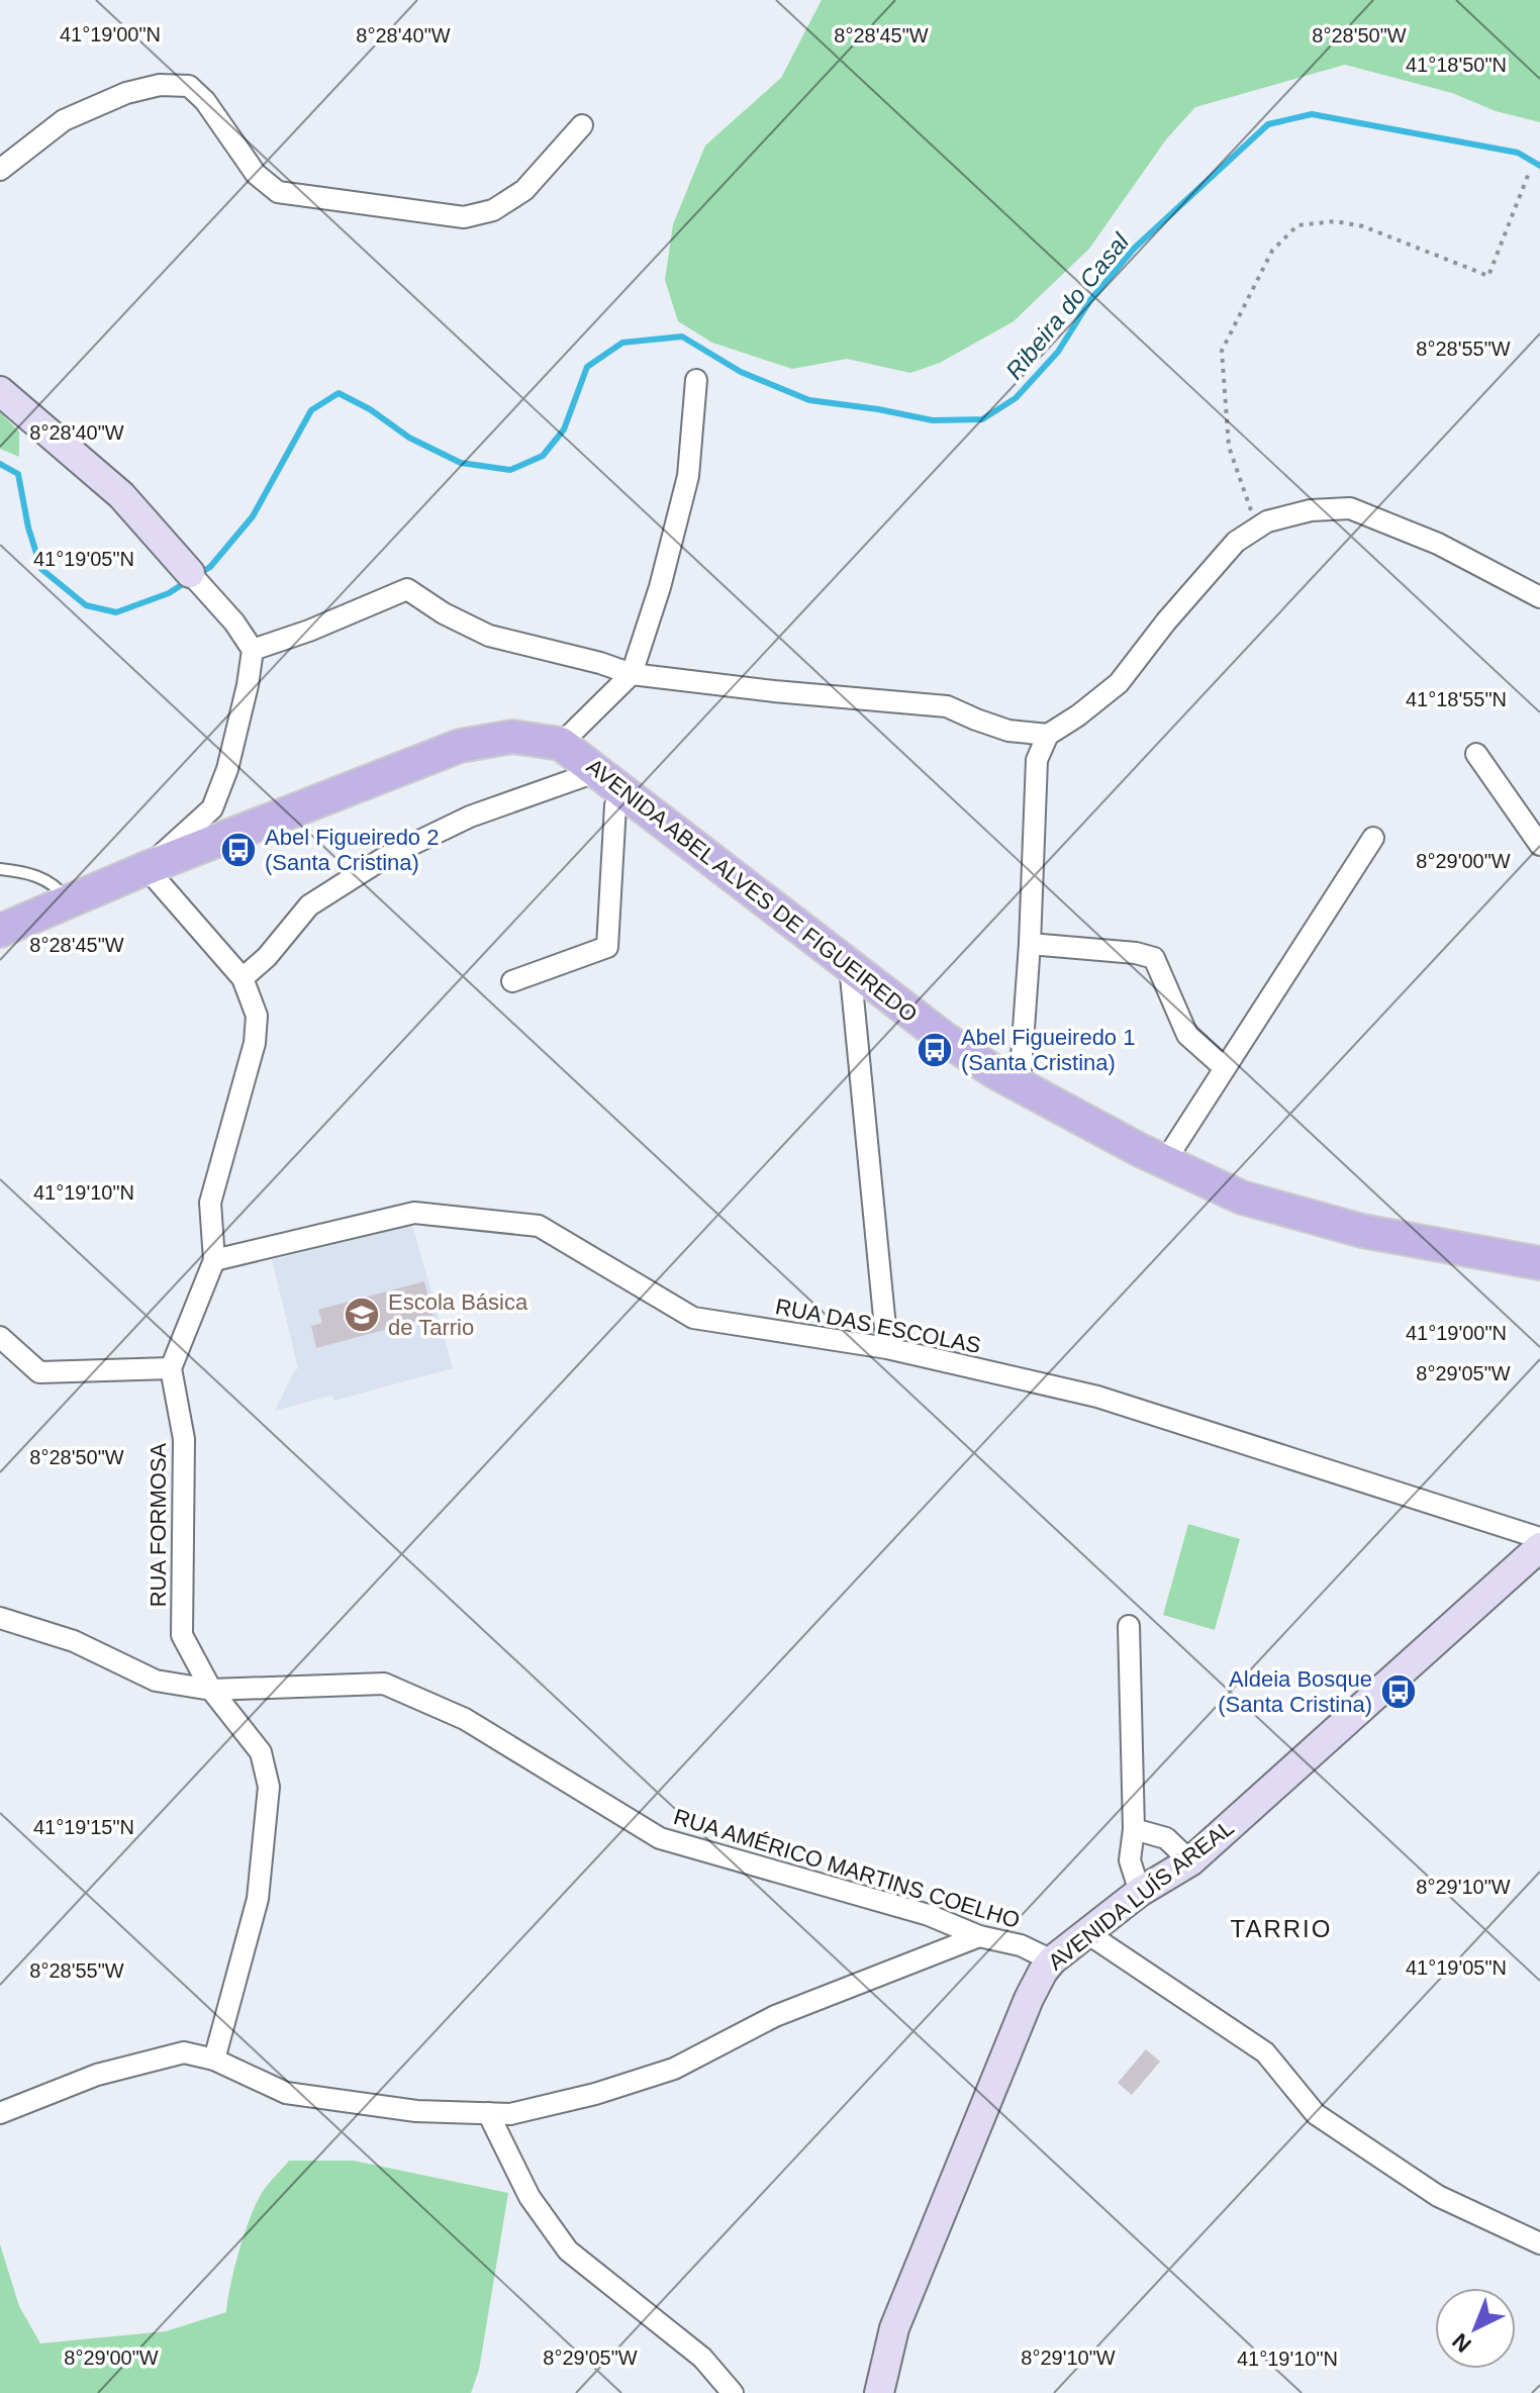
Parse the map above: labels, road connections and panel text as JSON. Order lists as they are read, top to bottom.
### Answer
{
  "streets": {
    "main road": ["AVENIDA ABEL ALVES DE FIGUEIREDO"],
    "street": [
      "RUA DAS ESCOLAS",
      "RUA FORMOSA",
      "RUA AMÉRICO MARTINS COELHO",
      "AVENIDA LUÍS AREAL"
    ]
  },
  "crossings": [
    ["RUA FORMOSA", "RUA AMÉRICO MARTINS COELHO"],
    ["RUA AMÉRICO MARTINS COELHO", "AVENIDA LUÍS AREAL"]
  ],
  "districts": ["TARRIO"],
  "water": ["Ribeira do Casal"],
  "places": {
    "bus stop": ["Abel Figueiredo 2 (Santa Cristina)", "Abel Figueiredo 1 (Santa Cristina)", "Aldeia Bosque (Santa Cristina)"],
    "school or university": ["Escola Básica de Tarrio"]
  },
  "north": "bottom left",
  "coordinates": [
    "41°19'00\"N",
    "8°28'40\"W",
    "8°28'45\"W",
    "8°28'50\"W",
    "41°18'50\"N",
    "8°28'55\"W",
    "41°19'05\"N",
    "41°18'55\"N",
    "8°29'00\"W",
    "41°19'10\"N",
    "8°29'05\"W",
    "41°19'15\"N",
    "8°29'10\"W"
  ]
}
